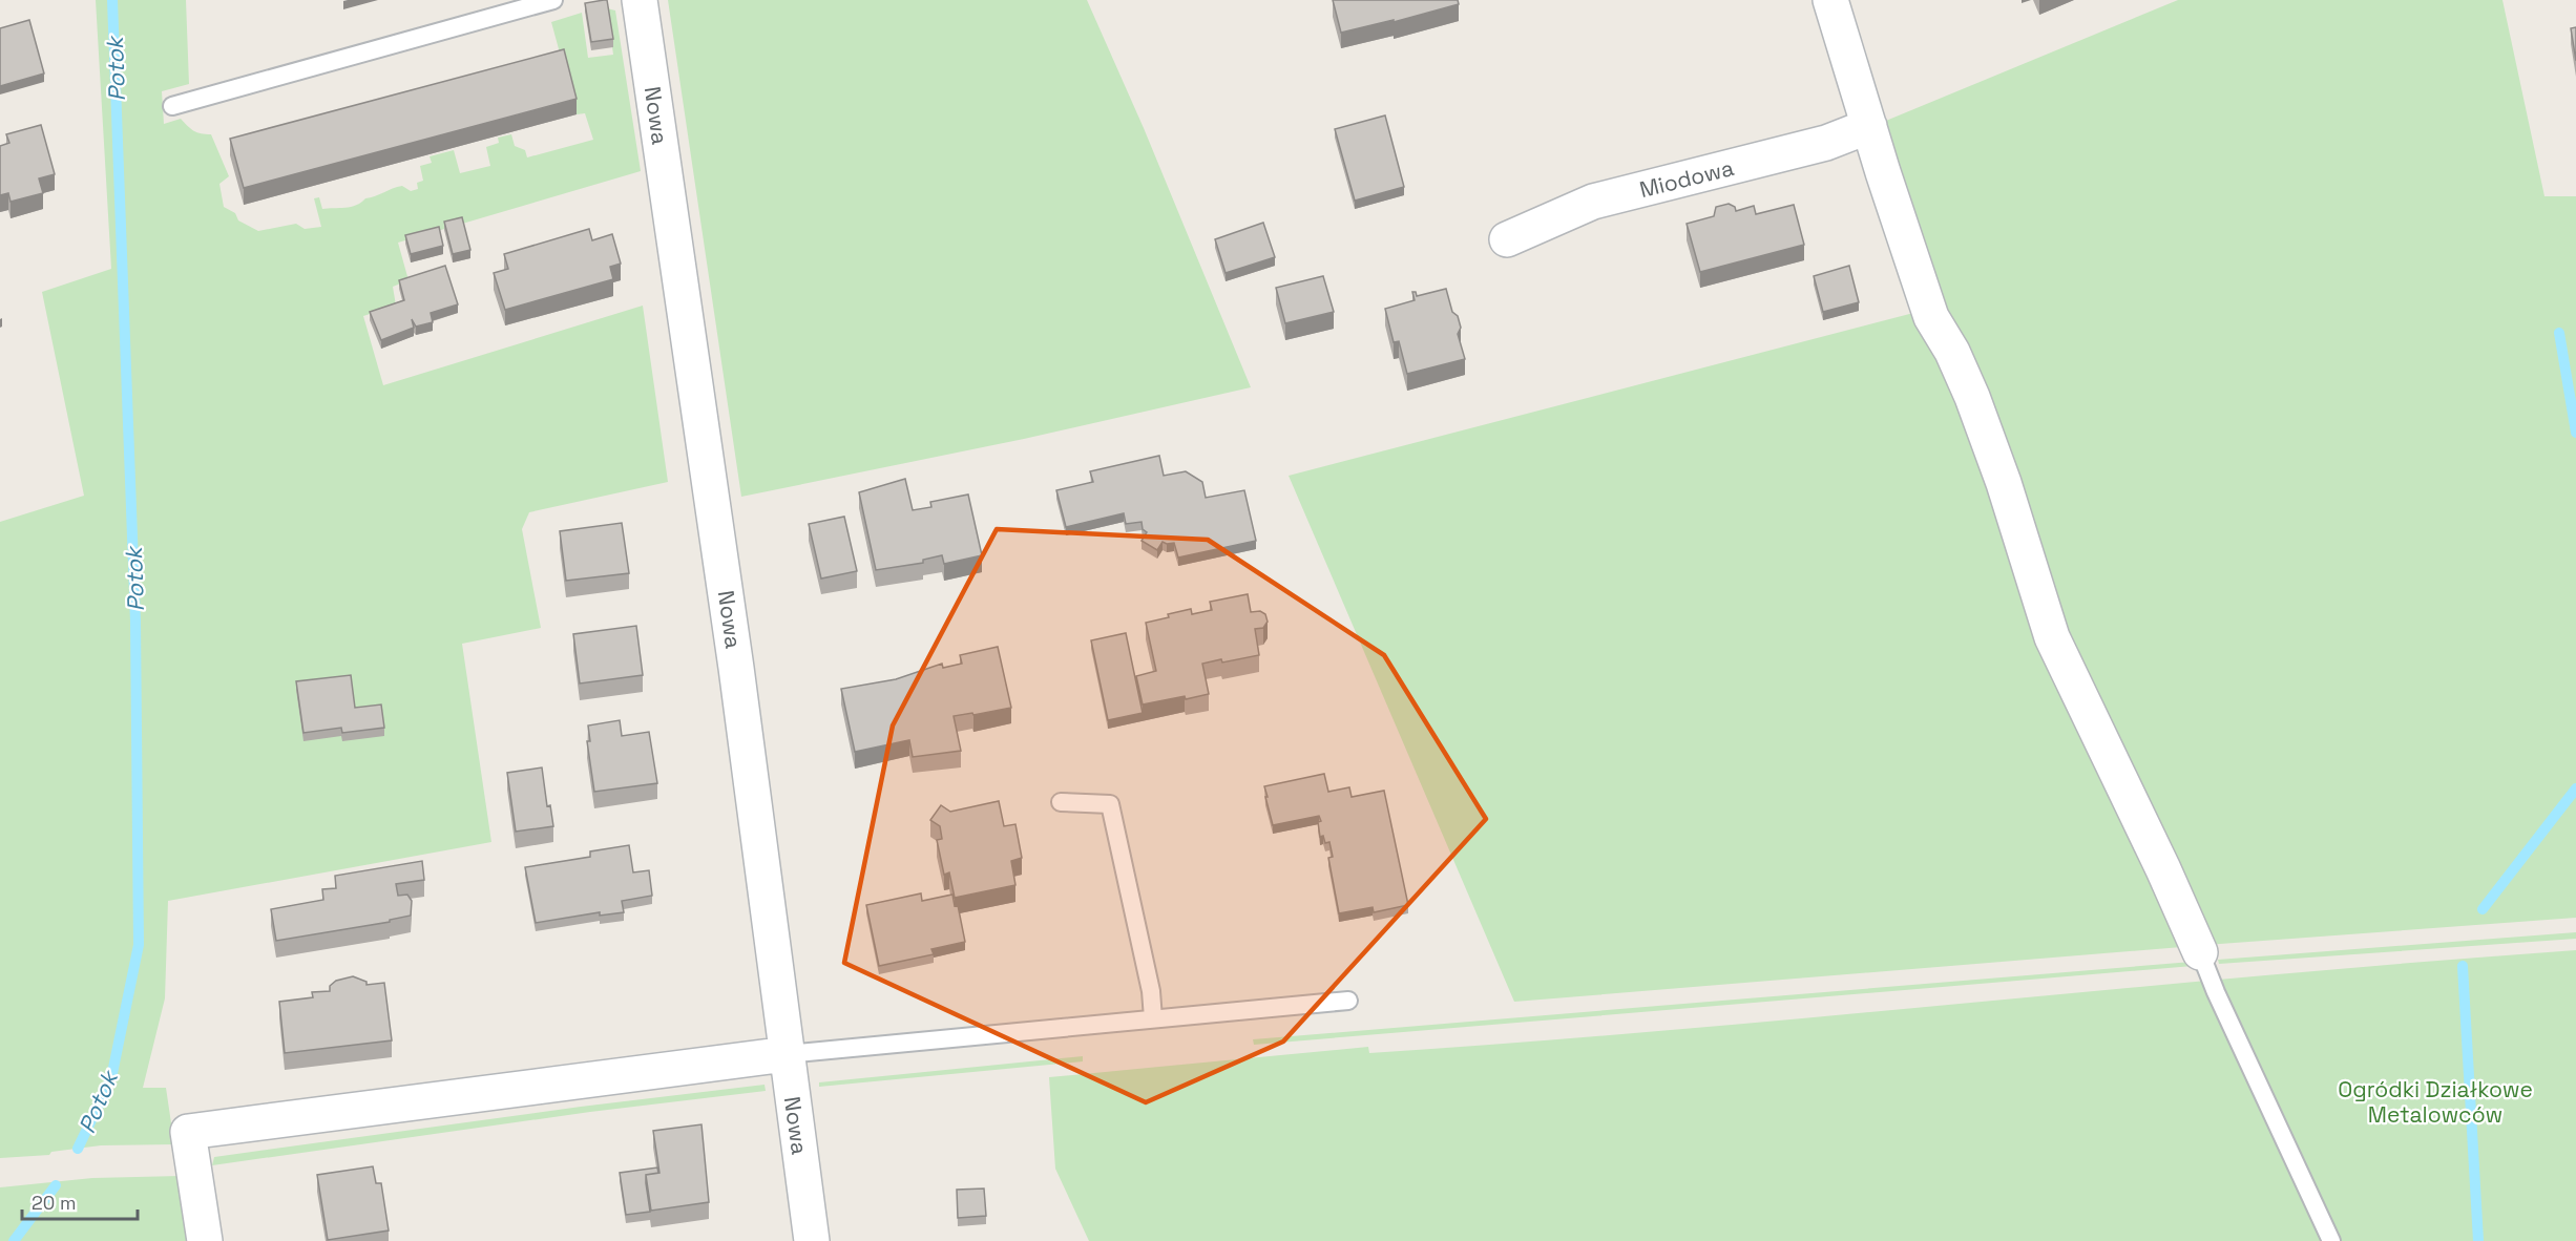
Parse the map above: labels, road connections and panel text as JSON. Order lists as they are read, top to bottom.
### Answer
{
  "streets": {
    "street": ["Nowa", "Miodowa"]
  },
  "water": ["Potok"],
  "parks": ["Ogródki Działkowe Metalowców"],
  "scale_bar": "20 m"
}
